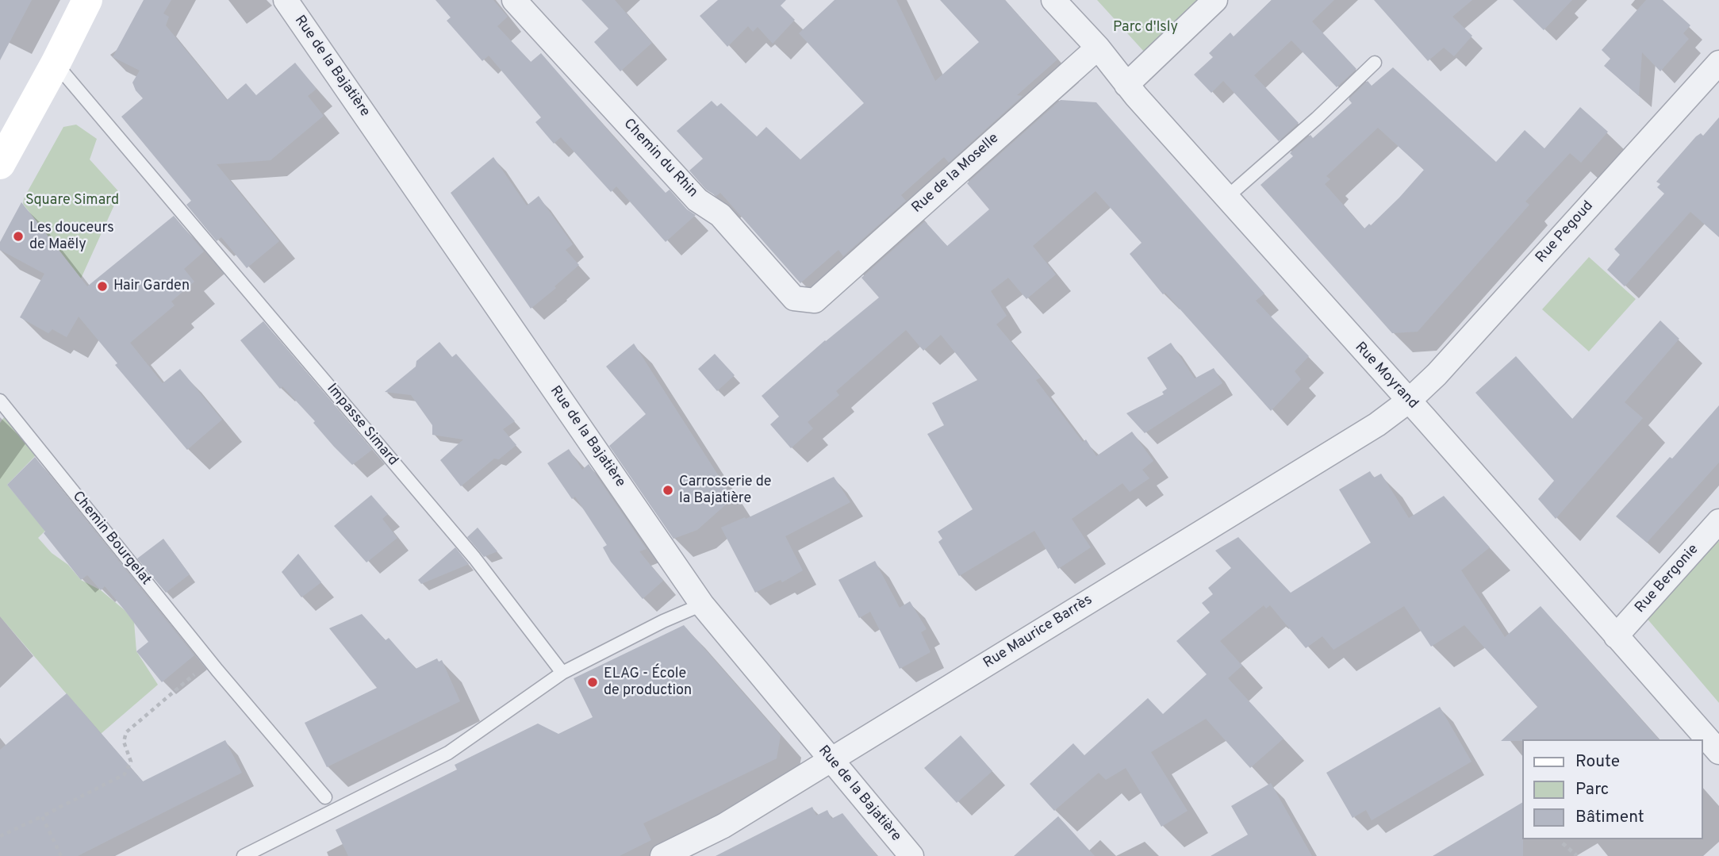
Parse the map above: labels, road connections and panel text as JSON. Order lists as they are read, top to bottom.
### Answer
{
  "streets": {
    "street": [
      "Rue de la Bajatière",
      "Chemin du Rhin",
      "Rue de la Moselle",
      "Rue Pegoud",
      "Rue Moyrand",
      "Rue Bergonie",
      "Rue Maurice Barrès"
    ],
    "lane": ["Impasse Simard", "Chemin Bourgelat"]
  },
  "crossings": [
    ["Rue de la Bajatière", "Rue Maurice Barrès"],
    ["Chemin du Rhin", "Rue de la Moselle"],
    ["Rue de la Moselle", "Rue Moyrand"],
    ["Rue Pegoud", "Rue Moyrand"],
    ["Rue Pegoud", "Rue Maurice Barrès"],
    ["Rue Moyrand", "Rue Bergonie"],
    ["Rue Moyrand", "Rue Maurice Barrès"]
  ],
  "parks": ["Parc d'Isly", "Square Simard"],
  "places": [
    "Les douceurs de Maëly",
    "Hair Garden",
    "Carrosserie de la Bajatière",
    "ELAG - École de production"
  ],
  "legend": ["Route", "Parc", "Bâtiment"]
}
